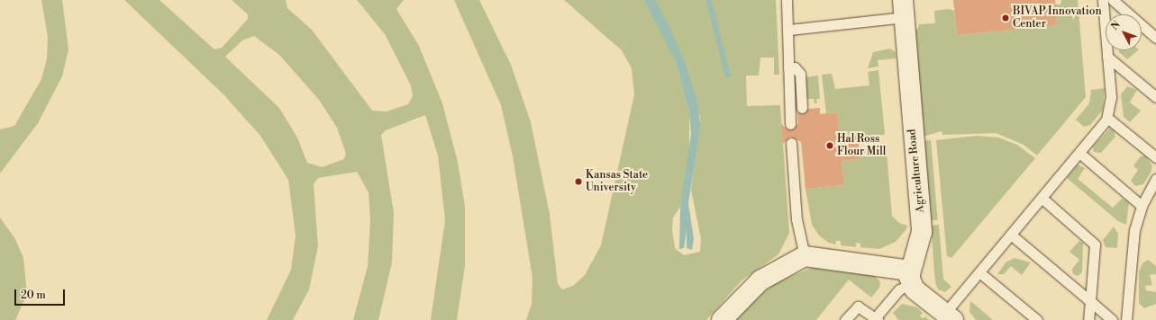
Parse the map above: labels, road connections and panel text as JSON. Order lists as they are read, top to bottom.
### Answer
{
  "streets": {
    "street": ["Agriculture Road"]
  },
  "places": ["BIVAP Innovation Center", "Hal Ross Flour Mill", "Kansas State University"],
  "scale_bar": "20 m",
  "north": "top left"
}
